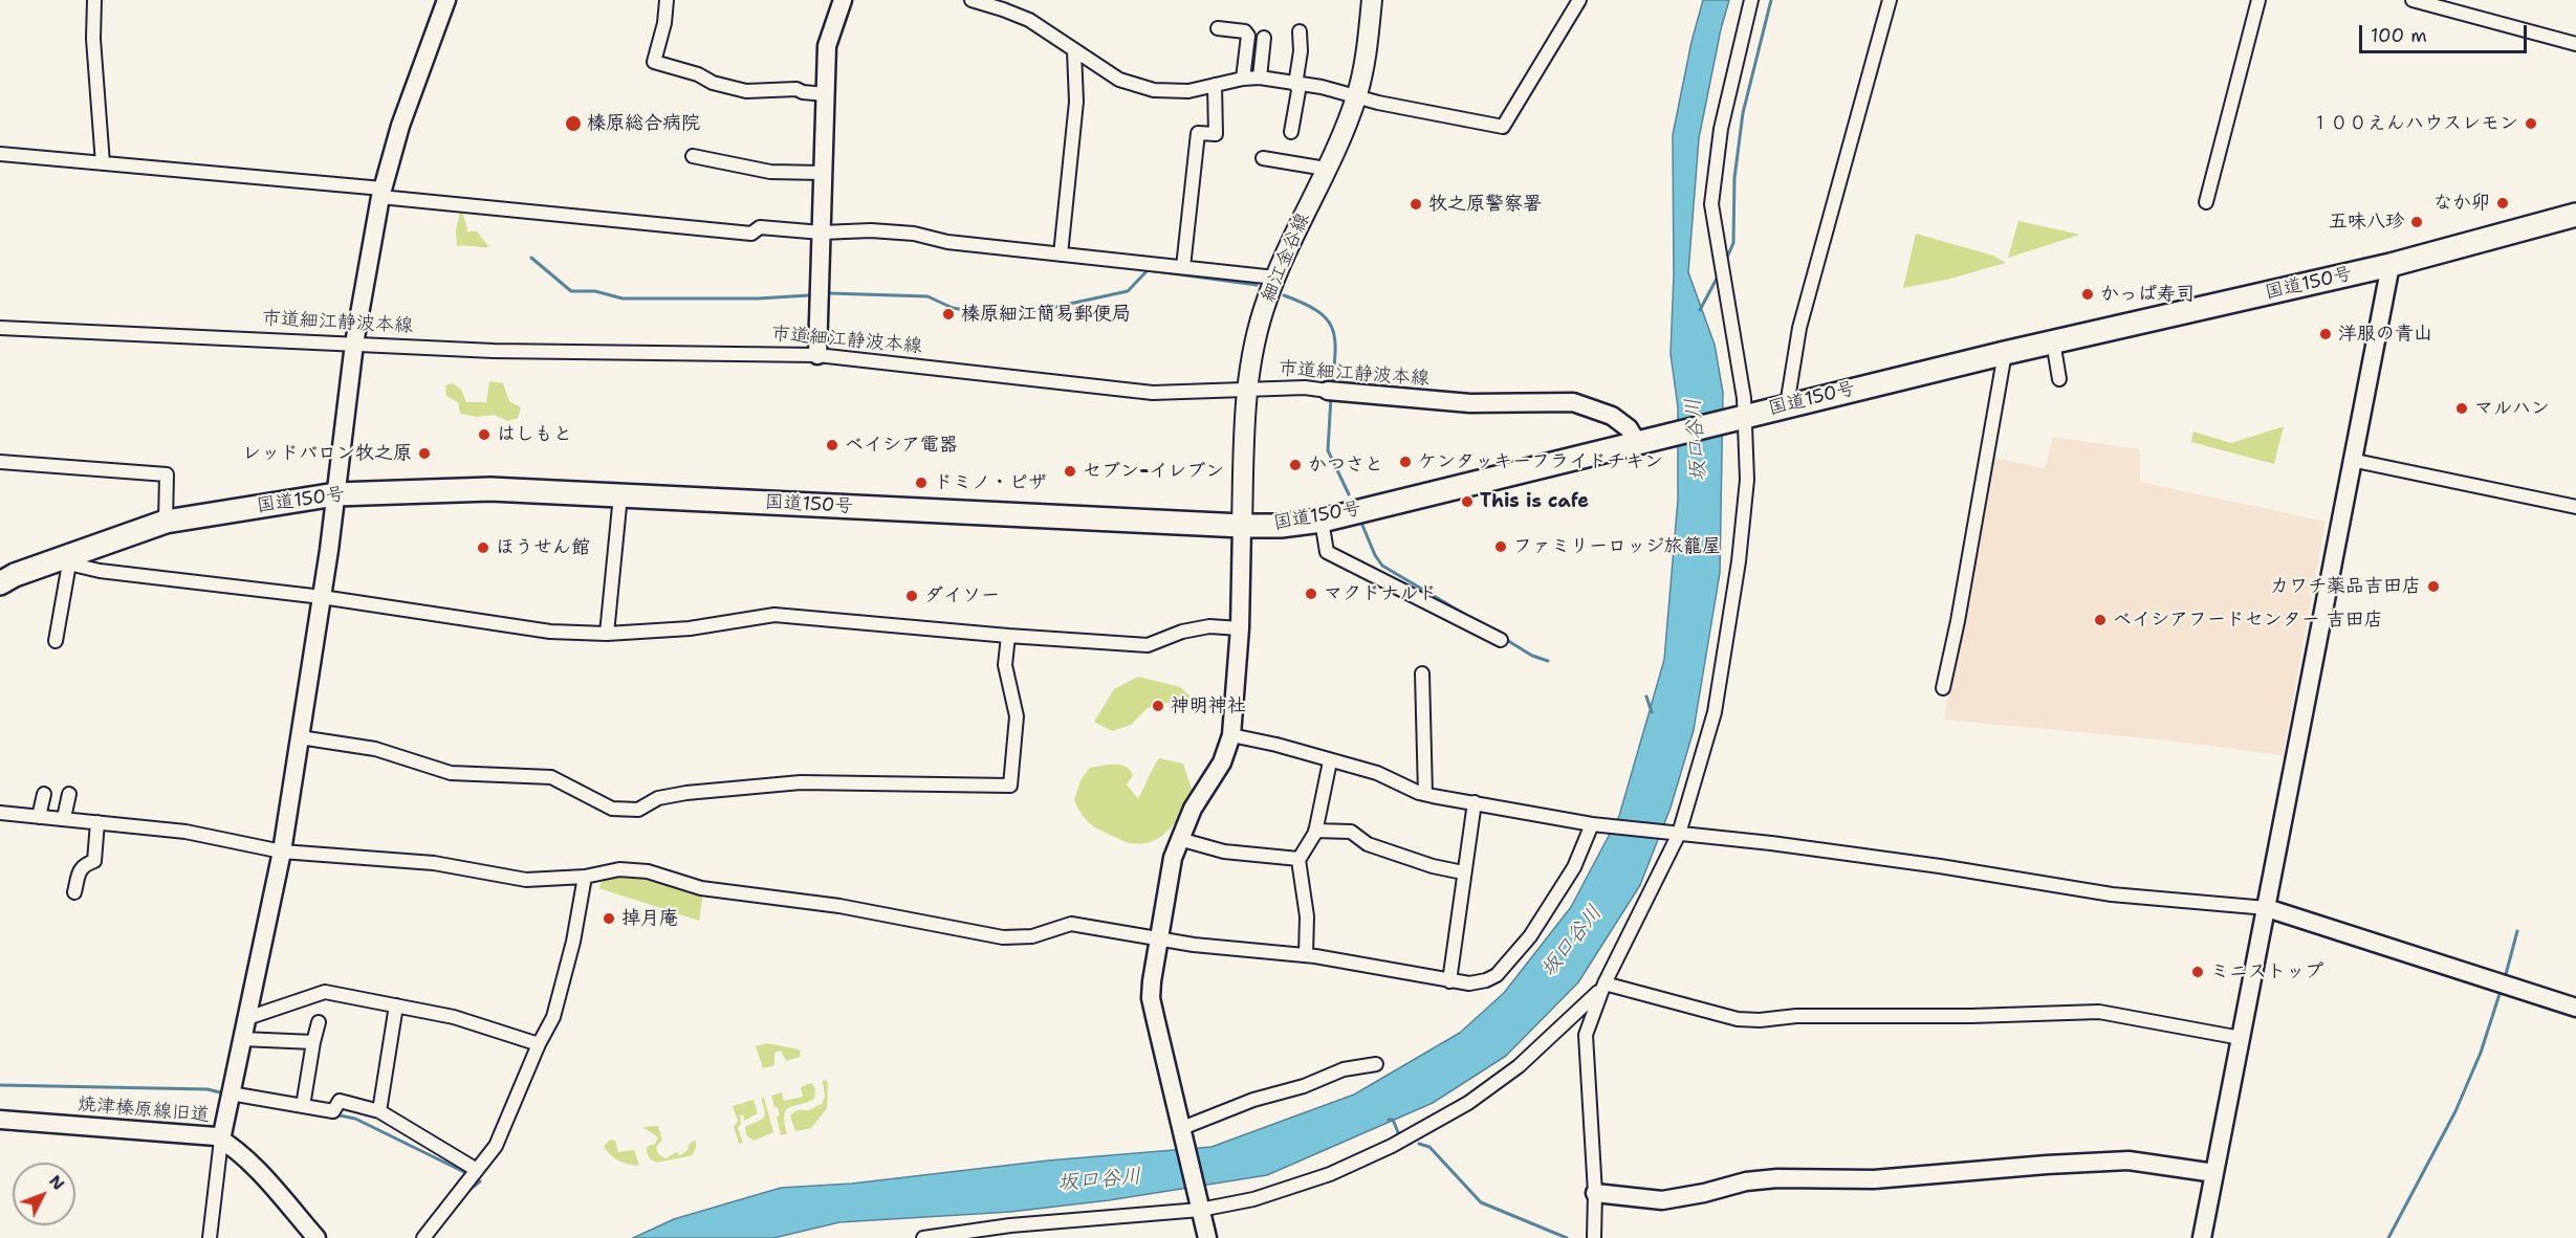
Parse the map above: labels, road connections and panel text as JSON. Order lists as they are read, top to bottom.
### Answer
{
  "streets": {
    "highway": ["国道150号"],
    "main road": ["細江金谷線"],
    "street": ["市道細江静波本線", "焼津榛原線旧道"]
  },
  "crossings": [
    ["細江金谷線", "国道150号"],
    ["細江金谷線", "市道細江静波本線"],
    ["国道150号", "市道細江静波本線"]
  ],
  "water": ["坂口谷川"],
  "places": [
    "榛原総合病院",
    "１００えんハウスレモン",
    "なか卯",
    "牧之原警察署",
    "五味八珍",
    "かっぱ寿司",
    "榛原細江簡易郵便局",
    "洋服の青山",
    "マルハン",
    "はしもと",
    "ベイシア電器",
    "レッドバロン牧之原",
    "ケンタッキーフライドチキン",
    "かつさと",
    "セブン-イレブン",
    "ドミノ・ピザ",
    "This is cafe",
    "ファミリーロッジ旅籠屋",
    "ほうせん館",
    "カワチ薬品吉田店",
    "マクドナルド",
    "ダイソー",
    "ベイシアフードセンター 吉田店",
    "神明神社",
    "掉月庵",
    "ミニストップ"
  ],
  "scale_bar": "100 m",
  "north": "top right"
}
